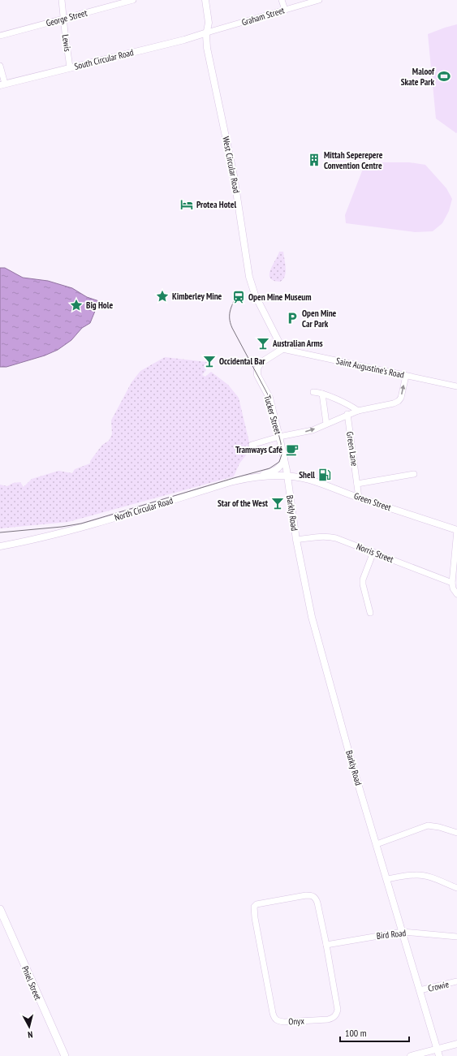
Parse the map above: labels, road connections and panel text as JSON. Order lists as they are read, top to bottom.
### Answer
{
  "streets": {
    "main road": ["Pniel Street"],
    "street": [
      "Graham Street",
      "George Street",
      "Lewis",
      "South Circular Road",
      "West Circular Road",
      "Saint Augustine's Road",
      "Tucker Street",
      "Green Lane",
      "Green Street",
      "North Circular Road",
      "Barkly Road",
      "Norris Street",
      "Bird Road",
      "Crowie",
      "Onyx"
    ]
  },
  "crossings": [
    ["Graham Street", "South Circular Road"],
    ["Graham Street", "West Circular Road"],
    ["George Street", "Lewis"],
    ["Lewis", "South Circular Road"],
    ["South Circular Road", "West Circular Road"],
    ["West Circular Road", "Saint Augustine's Road"],
    ["West Circular Road", "Tucker Street"],
    ["Saint Augustine's Road", "Tucker Street"],
    ["Tucker Street", "Green Street"],
    ["Tucker Street", "North Circular Road"],
    ["Tucker Street", "Barkly Road"],
    ["Green Lane", "Green Street"],
    ["Green Street", "North Circular Road"],
    ["Green Street", "Barkly Road"],
    ["North Circular Road", "Barkly Road"],
    ["Barkly Road", "Norris Street"],
    ["Barkly Road", "Bird Road"],
    ["Barkly Road", "Crowie"],
    ["Bird Road", "Onyx"]
  ],
  "places": {
    "sports": ["Maloof Skate Park"],
    "building": ["Mittah Seperepere Convention Centre"],
    "hotel": ["Protea Hotel"],
    "place": ["Kimberley Mine", "Big Hole"],
    "station": ["Open Mine Museum"],
    "parking": ["Open Mine Car Park"],
    "bar": ["Australian Arms", "Occidental Bar", "Star of the West"],
    "cafe": ["Tramways Café"],
    "fuel station": ["Shell"]
  },
  "scale_bar": "100 m",
  "north": "bottom"
}
